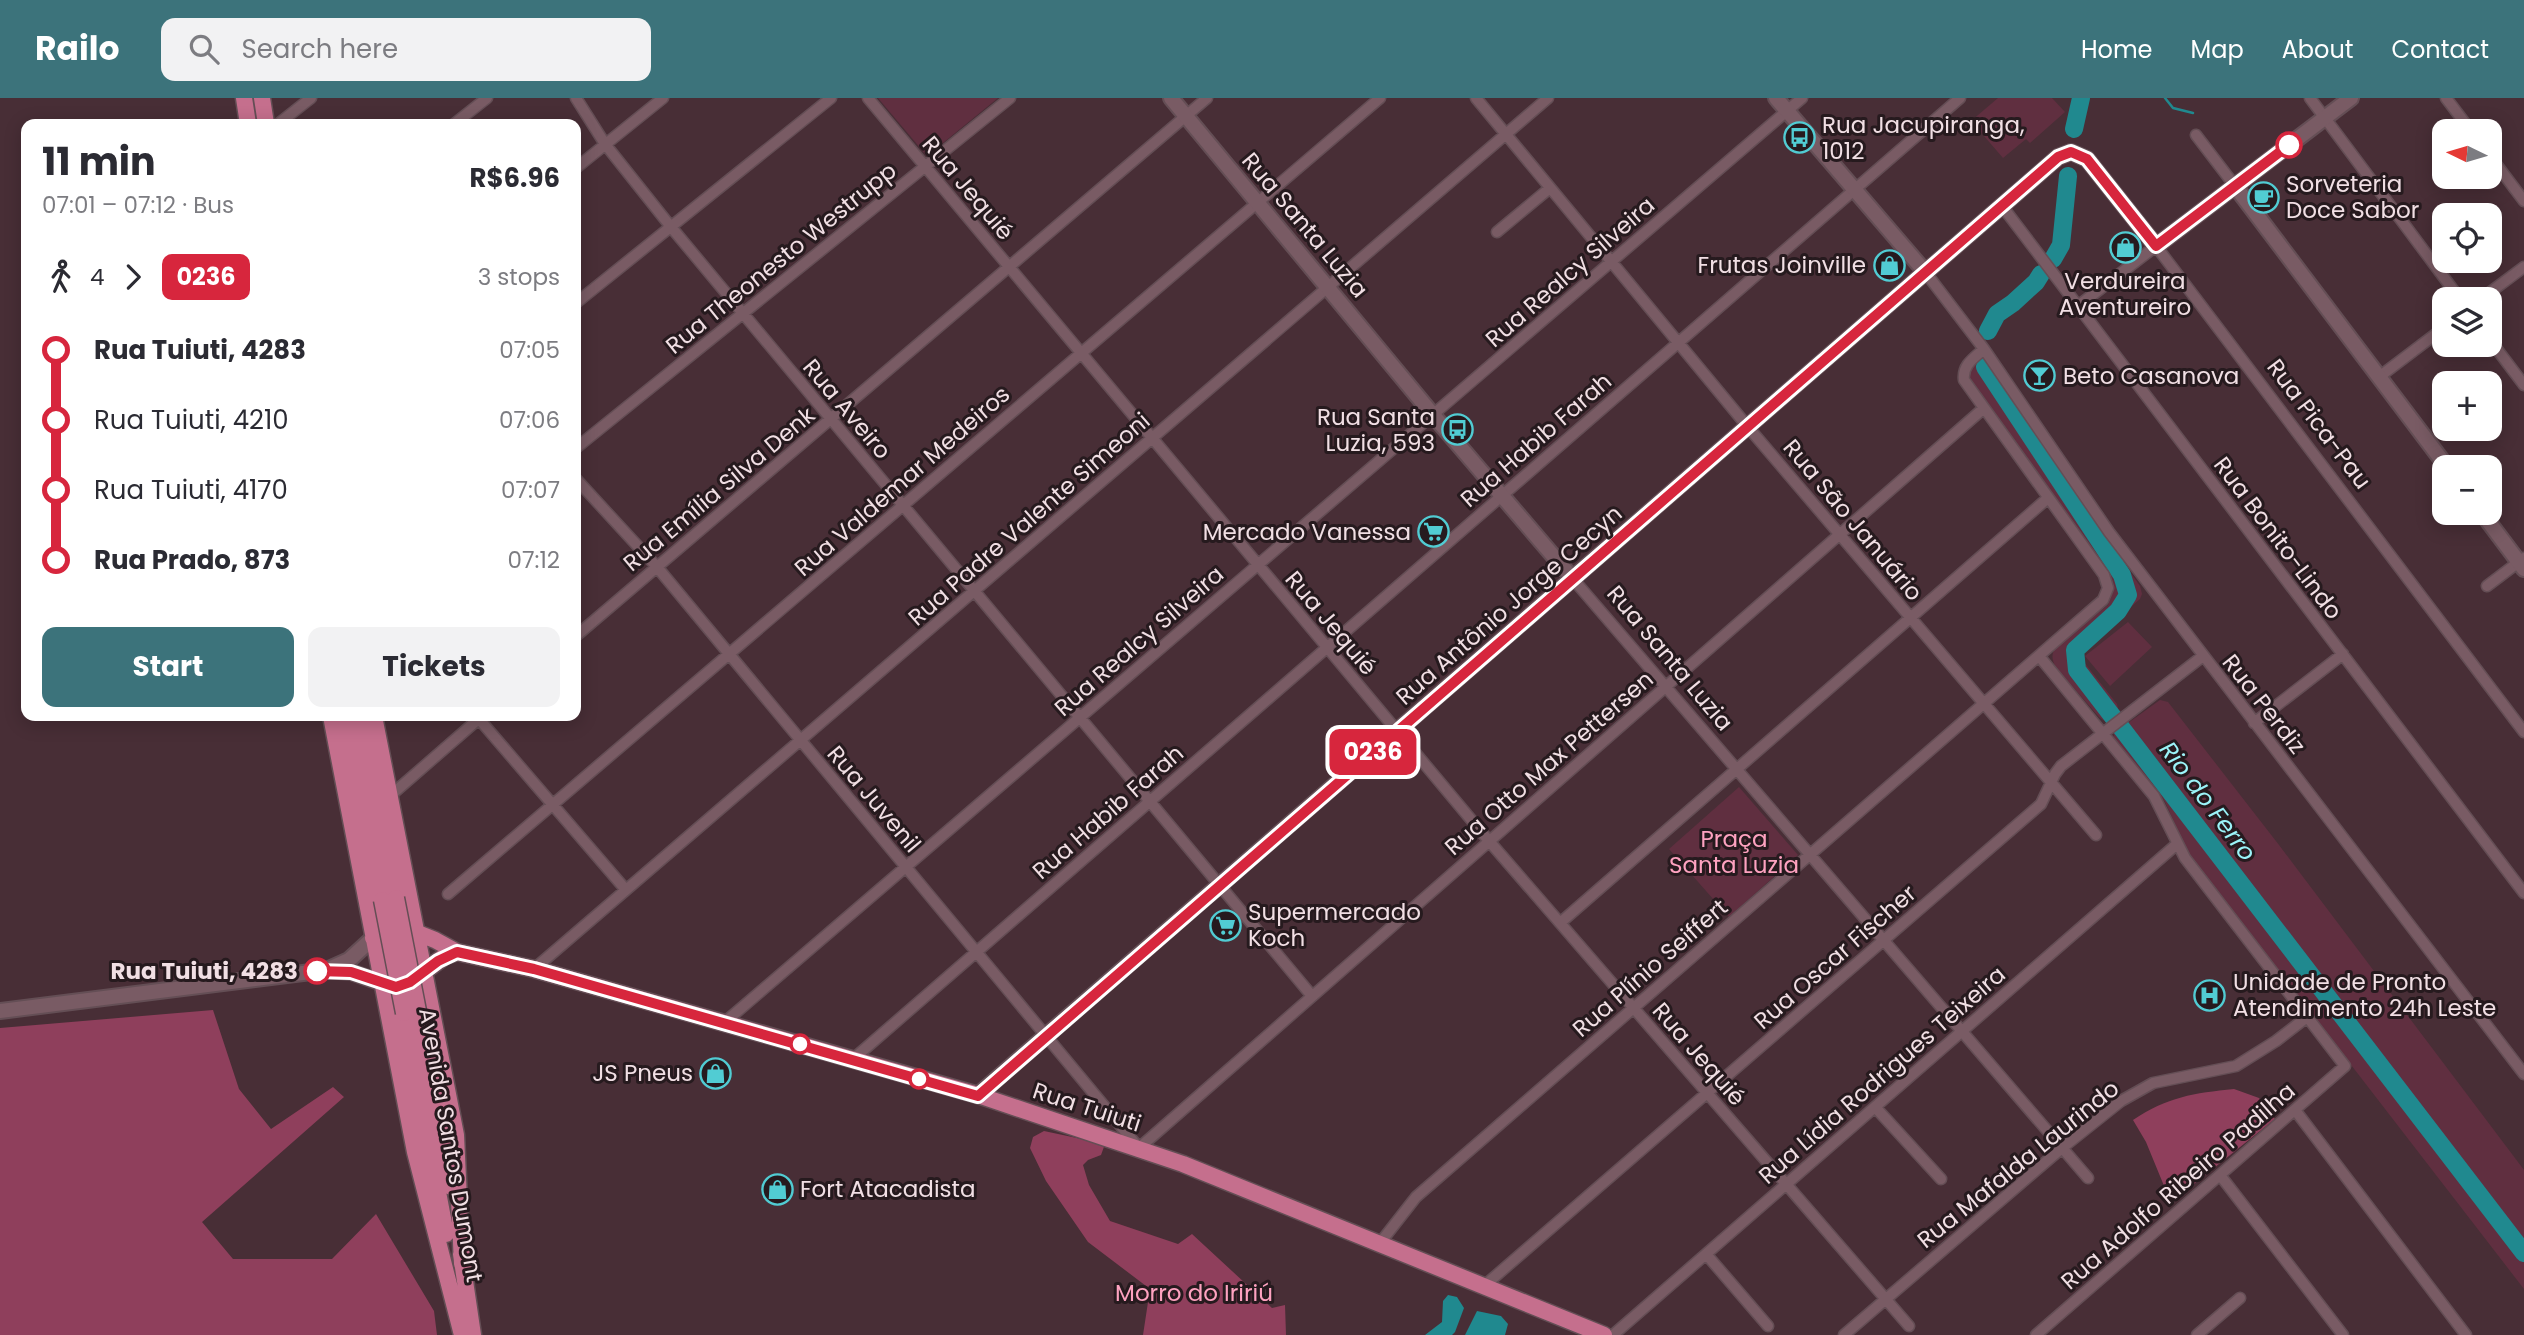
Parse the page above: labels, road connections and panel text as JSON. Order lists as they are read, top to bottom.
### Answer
{
  "streets": {
    "main road": ["Rua Tuiuti", "Avenida Santos Dumont"],
    "street": [
      "Rua Jequié",
      "Rua Santa Luzia",
      "Rua Theonesto Westrupp",
      "Rua Realcy Silveira",
      "Rua Aveiro",
      "Rua Pica-Pau",
      "Rua Habib Farah",
      "Rua Valdemar Medeiros",
      "Rua Emília Silva Denk",
      "Rua Padre Valente Simeoni",
      "Rua São Januário",
      "Rua Bonito-Lindo",
      "Rua Antônio Jorge Cecyn",
      "Rua Perdiz",
      "Rua Otto Max Pettersen",
      "Rua Juvenil",
      "Rua Oscar Fischer",
      "Rua Plínio Seiffert",
      "Rua Lídia Rodrigues Teixeira",
      "Rua Mafalda Laurindo",
      "Rua Adolfo Ribeiro Padilha"
    ]
  },
  "crossings": [
    ["Rua Jequié", "Rua Theonesto Westrupp"],
    ["Rua Jequié", "Rua Realcy Silveira"],
    ["Rua Jequié", "Rua Habib Farah"],
    ["Rua Jequié", "Rua Valdemar Medeiros"],
    ["Rua Jequié", "Rua Emília Silva Denk"],
    ["Rua Jequié", "Rua Padre Valente Simeoni"],
    ["Rua Jequié", "Rua Antônio Jorge Cecyn"],
    ["Rua Jequié", "Rua Otto Max Pettersen"],
    ["Rua Jequié", "Rua Oscar Fischer"],
    ["Rua Jequié", "Rua Plínio Seiffert"],
    ["Rua Jequié", "Rua Lídia Rodrigues Teixeira"],
    ["Rua Jequié", "Rua Mafalda Laurindo"],
    ["Rua Santa Luzia", "Rua Realcy Silveira"],
    ["Rua Santa Luzia", "Rua Habib Farah"],
    ["Rua Santa Luzia", "Rua Valdemar Medeiros"],
    ["Rua Santa Luzia", "Rua Emília Silva Denk"],
    ["Rua Santa Luzia", "Rua Padre Valente Simeoni"],
    ["Rua Santa Luzia", "Rua Antônio Jorge Cecyn"],
    ["Rua Santa Luzia", "Rua Otto Max Pettersen"],
    ["Rua Santa Luzia", "Rua Oscar Fischer"],
    ["Rua Santa Luzia", "Rua Plínio Seiffert"],
    ["Rua Santa Luzia", "Rua Lídia Rodrigues Teixeira"],
    ["Rua Santa Luzia", "Rua Mafalda Laurindo"],
    ["Rua Theonesto Westrupp", "Rua Aveiro"],
    ["Rua Realcy Silveira", "Rua Aveiro"],
    ["Rua Realcy Silveira", "Rua São Januário"],
    ["Rua Realcy Silveira", "Rua Juvenil"],
    ["Rua Realcy Silveira", "Rua Tuiuti"],
    ["Rua Aveiro", "Rua Habib Farah"],
    ["Rua Aveiro", "Rua Valdemar Medeiros"],
    ["Rua Aveiro", "Rua Emília Silva Denk"],
    ["Rua Aveiro", "Rua Padre Valente Simeoni"],
    ["Rua Aveiro", "Rua Antônio Jorge Cecyn"],
    ["Rua Aveiro", "Rua Otto Max Pettersen"],
    ["Rua Pica-Pau", "Rua Antônio Jorge Cecyn"],
    ["Rua Habib Farah", "Rua São Januário"],
    ["Rua Habib Farah", "Rua Juvenil"],
    ["Rua Habib Farah", "Rua Tuiuti"],
    ["Rua Valdemar Medeiros", "Rua Juvenil"],
    ["Rua Emília Silva Denk", "Rua Juvenil"],
    ["Rua Padre Valente Simeoni", "Rua São Januário"],
    ["Rua Padre Valente Simeoni", "Rua Juvenil"],
    ["Rua Padre Valente Simeoni", "Rua Tuiuti"],
    ["Rua São Januário", "Rua Antônio Jorge Cecyn"],
    ["Rua São Januário", "Rua Otto Max Pettersen"],
    ["Rua São Januário", "Rua Oscar Fischer"],
    ["Rua São Januário", "Rua Plínio Seiffert"],
    ["Rua Bonito-Lindo", "Rua Antônio Jorge Cecyn"],
    ["Rua Antônio Jorge Cecyn", "Rua Perdiz"],
    ["Rua Antônio Jorge Cecyn", "Rua Juvenil"],
    ["Rua Antônio Jorge Cecyn", "Rua Tuiuti"],
    ["Rua Perdiz", "Rua Oscar Fischer"],
    ["Rua Otto Max Pettersen", "Rua Juvenil"],
    ["Rua Otto Max Pettersen", "Rua Tuiuti"],
    ["Rua Juvenil", "Rua Tuiuti"],
    ["Rua Oscar Fischer", "Rua Tuiuti"],
    ["Rua Plínio Seiffert", "Rua Tuiuti"],
    ["Rua Mafalda Laurindo", "Rua Adolfo Ribeiro Padilha"]
  ],
  "water": ["Rio do Ferro"],
  "parks": ["Praça Santa Luzia", "Morro do Iririú"],
  "places": {
    "bus stop": ["Rua Jacupiranga, 1012", "Rua Santa Luzia, 593"],
    "cafe": ["Sorveteria Doce Sabor"],
    "shop": [
      "Verdureira Aventureiro",
      "Frutas Joinville",
      "JS Pneus",
      "Fort Atacadista"
    ],
    "bar": ["Beto Casanova"],
    "supermarket": ["Mercado Vanessa", "Supermercado Koch"],
    "other": ["Rua Tuiuti, 4283"],
    "hospital": ["Unidade de Pronto Atendimento 24h Leste"]
  },
  "lines": ["bus line 0236"],
  "north": "left",
  "page": {
    "header": "Railo",
    "search": "Search here",
    "nav": [
      "Home",
      "Map",
      "About",
      "Contact"
    ],
    "on_map": "0236",
    "map_buttons": ["+", "−"],
    "heading": ["11 min", "07:01 – 07:12 · Bus", "R$6.96"],
    "legs": ["4", "0236", "3 stops"],
    "list": [
      {
        "name": "Rua Tuiuti, 4283",
        "value": "07:05"
      },
      {
        "name": "Rua Tuiuti, 4210",
        "value": "07:06"
      },
      {
        "name": "Rua Tuiuti, 4170",
        "value": "07:07"
      },
      {
        "name": "Rua Prado, 873",
        "value": "07:12"
      }
    ],
    "buttons": ["Start", "Tickets"]
  }
}
